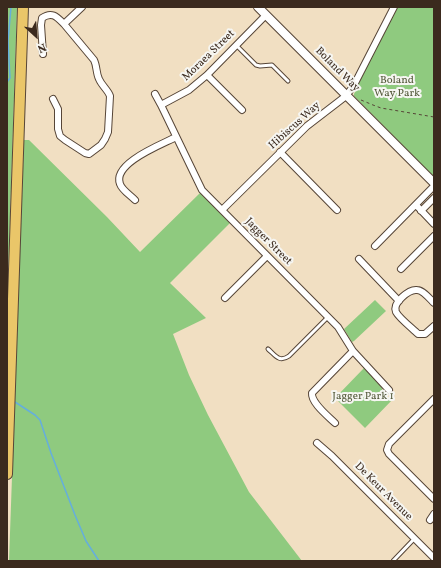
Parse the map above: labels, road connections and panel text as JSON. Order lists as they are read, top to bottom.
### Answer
{
  "streets": {
    "street": [
      "Moraea Street",
      "Boland Way",
      "Hibiscus Way",
      "Jagger Street",
      "De Keur Avenue"
    ]
  },
  "crossings": [
    ["Moraea Street", "Boland Way"],
    ["Moraea Street", "Jagger Street"],
    ["Boland Way", "Hibiscus Way"],
    ["Hibiscus Way", "Jagger Street"]
  ],
  "parks": ["Boland Way Park", "Jagger Park 1"],
  "north": "bottom right"
}
